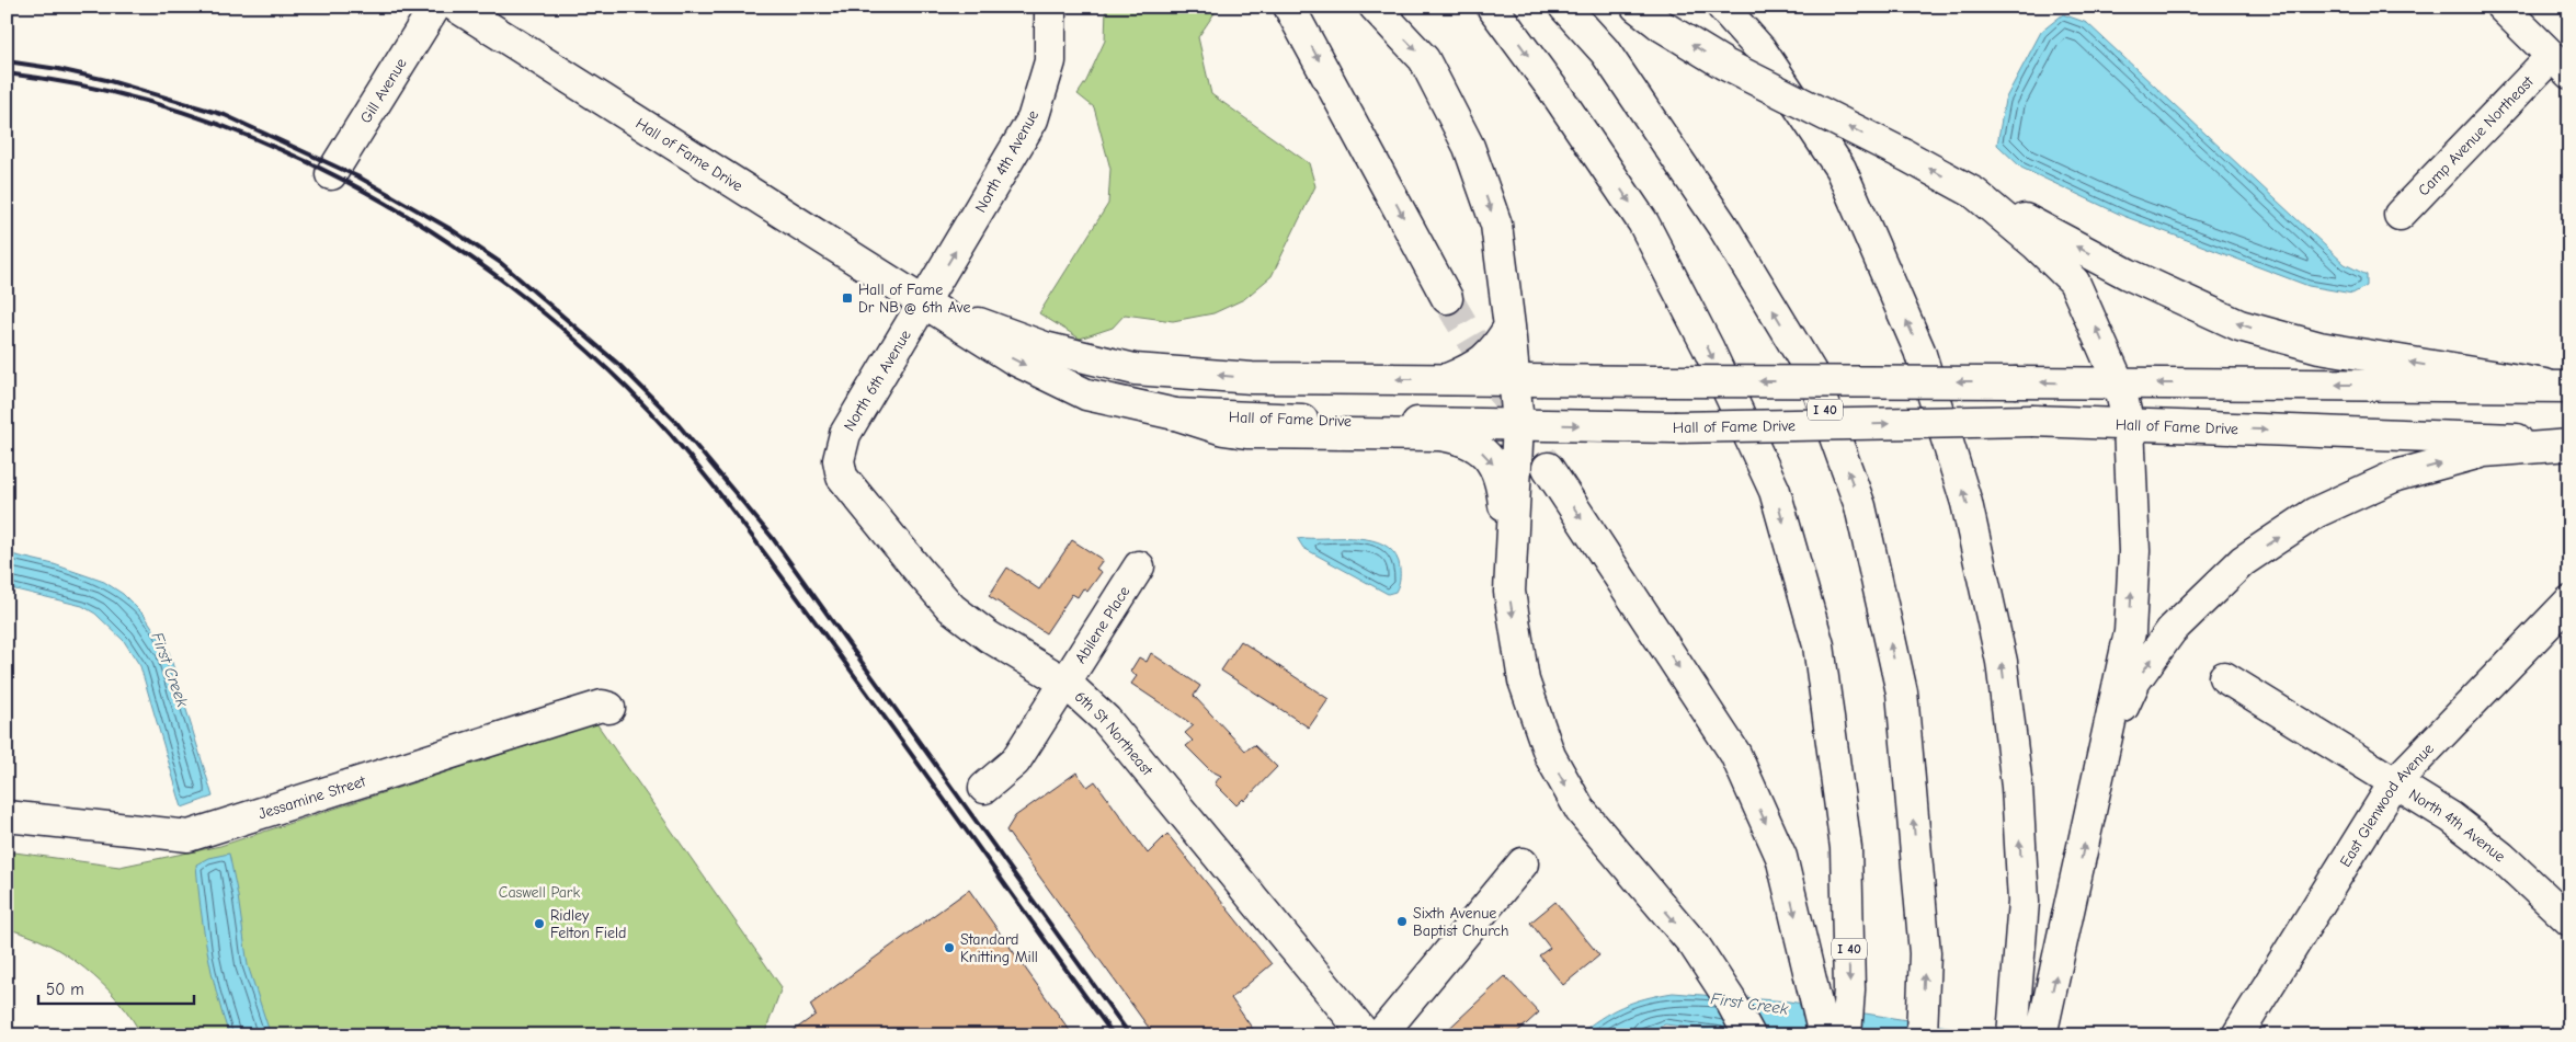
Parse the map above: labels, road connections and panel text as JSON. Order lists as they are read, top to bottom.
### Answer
{
  "streets": {
    "main road": [
      "Gill Avenue",
      "Camp Avenue Northeast",
      "Hall of Fame Drive",
      "North 4th Avenue",
      "North 6th Avenue",
      "I 40",
      "Abilene Place",
      "6th St Northeast",
      "Jessamine Street",
      "East Glenwood Avenue"
    ]
  },
  "crossings": [
    ["Hall of Fame Drive", "North 4th Avenue"],
    ["Hall of Fame Drive", "North 6th Avenue"],
    ["North 4th Avenue", "North 6th Avenue"],
    ["North 4th Avenue", "East Glenwood Avenue"],
    ["North 6th Avenue", "6th St Northeast"],
    ["Abilene Place", "6th St Northeast"]
  ],
  "one_way": ["North 4th Avenue"],
  "water": ["First Creek"],
  "parks": ["Caswell Park"],
  "places": {
    "transit": ["Hall of Fame Dr NB @ 6th Ave"],
    "other": ["Sixth Avenue Baptist Church", "Ridley Felton Field", "Standard Knitting Mill"]
  },
  "scale_bar": "50 m"
}
